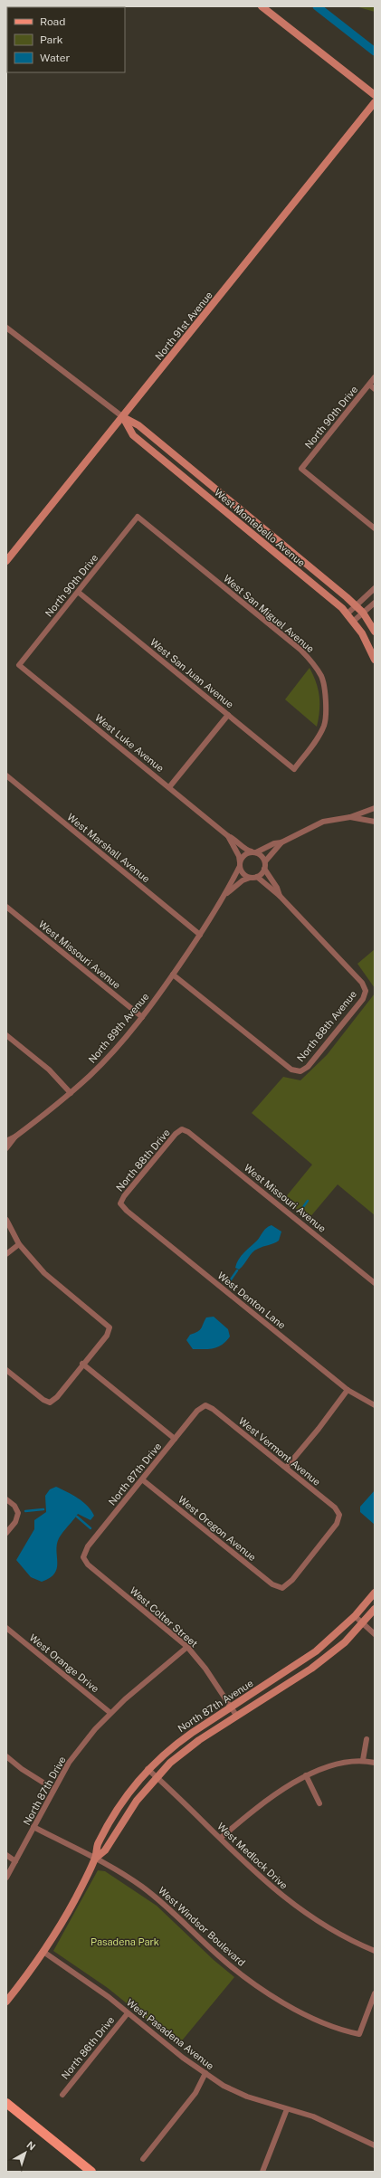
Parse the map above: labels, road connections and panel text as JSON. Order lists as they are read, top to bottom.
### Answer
{
  "streets": {
    "street": [
      "North 91st Avenue",
      "North 90th Drive",
      "West Montebello Avenue",
      "West San Miguel Avenue",
      "West San Juan Avenue",
      "West Luke Avenue",
      "West Marshall Avenue",
      "West Missouri Avenue",
      "North 88th Avenue",
      "North 89th Avenue",
      "North 88th Drive",
      "West Denton Lane",
      "West Vermont Avenue",
      "North 87th Drive",
      "West Oregon Avenue",
      "West Colter Street",
      "West Orange Drive",
      "North 87th Avenue",
      "West Medlock Drive",
      "West Windsor Boulevard",
      "West Pasadena Avenue",
      "North 86th Drive"
    ]
  },
  "crossings": [
    ["North 91st Avenue", "West Montebello Avenue"],
    ["North 90th Drive", "West San Miguel Avenue"],
    ["North 90th Drive", "West San Juan Avenue"],
    ["North 90th Drive", "West Luke Avenue"],
    ["West San Miguel Avenue", "West San Juan Avenue"],
    ["West Luke Avenue", "North 89th Avenue"],
    ["West Marshall Avenue", "North 89th Avenue"],
    ["West Missouri Avenue", "North 89th Avenue"],
    ["West Missouri Avenue", "North 88th Drive"],
    ["North 88th Avenue", "North 89th Avenue"],
    ["North 88th Drive", "West Denton Lane"],
    ["West Vermont Avenue", "North 87th Drive"],
    ["West Vermont Avenue", "West Oregon Avenue"],
    ["North 87th Drive", "West Oregon Avenue"],
    ["North 87th Drive", "West Colter Street"],
    ["North 87th Drive", "West Orange Drive"],
    ["North 87th Drive", "West Windsor Boulevard"],
    ["West Colter Street", "North 87th Avenue"],
    ["North 87th Avenue", "West Medlock Drive"],
    ["North 87th Avenue", "West Windsor Boulevard"],
    ["North 87th Avenue", "West Pasadena Avenue"],
    ["West Pasadena Avenue", "North 86th Drive"]
  ],
  "parks": ["Pasadena Park"],
  "legend": ["Road", "Park", "Water"],
  "north": "top right"
}
